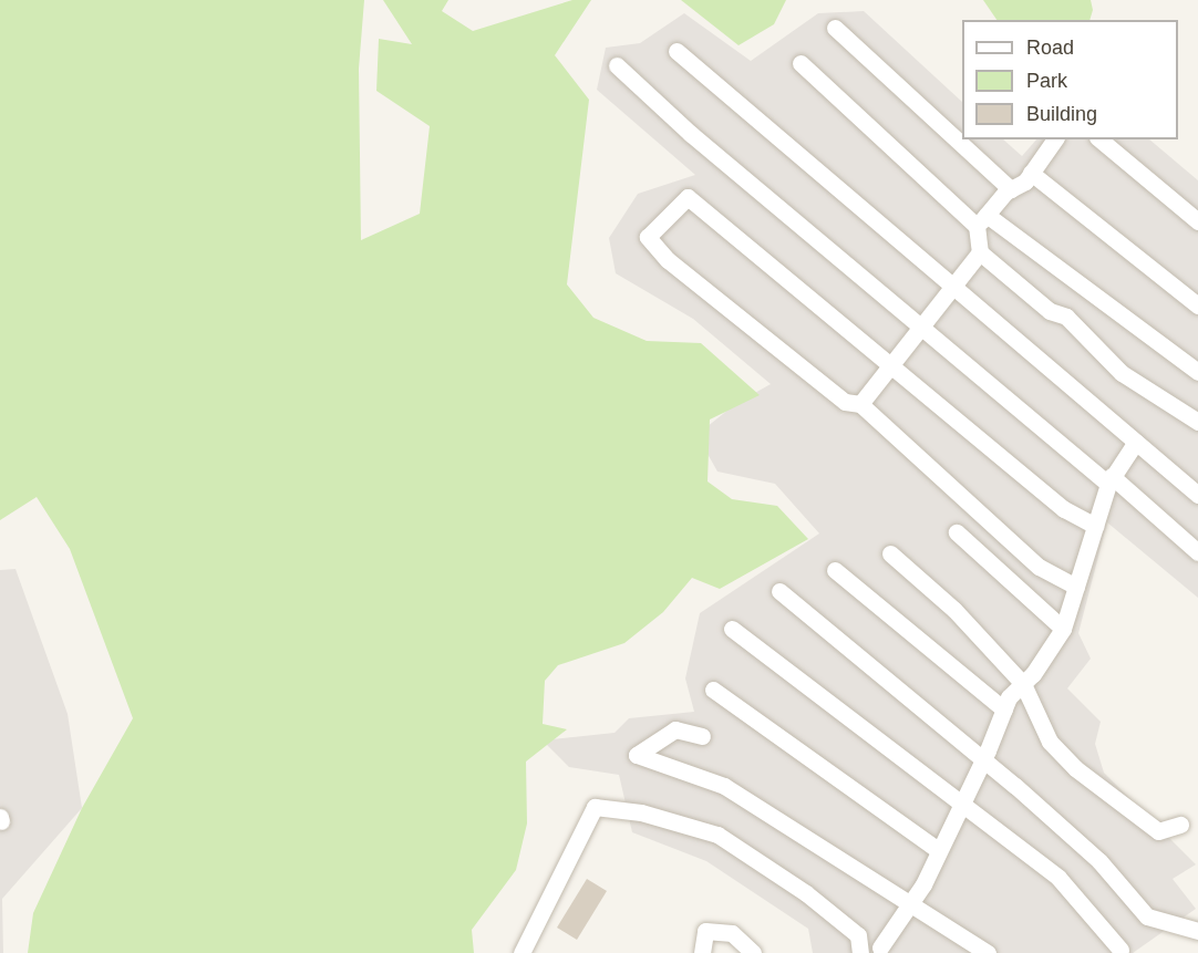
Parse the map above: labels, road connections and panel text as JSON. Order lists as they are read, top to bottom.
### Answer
{
  "legend": ["Road", "Park", "Building"]
}
